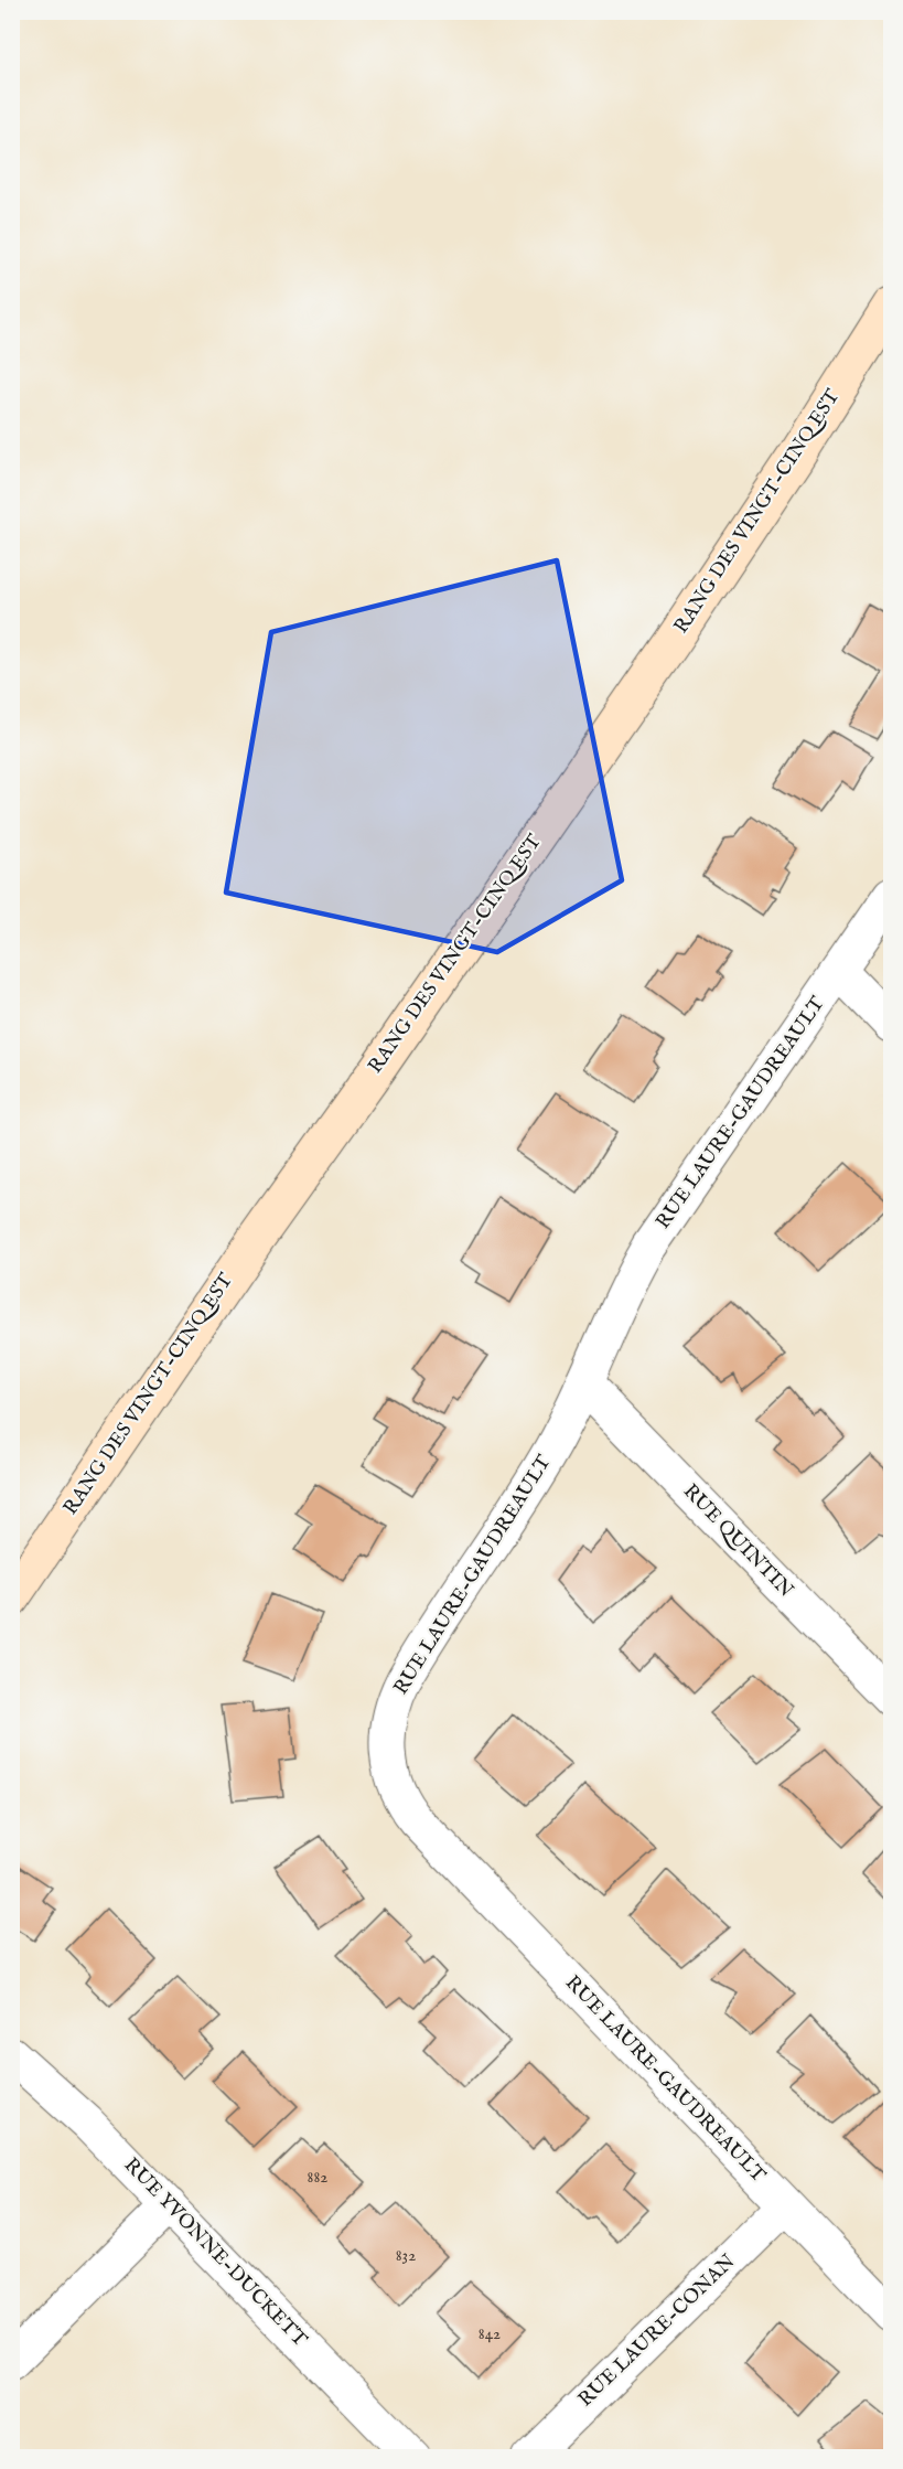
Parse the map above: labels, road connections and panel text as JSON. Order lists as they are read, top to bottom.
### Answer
{
  "streets": {
    "street": [
      "RANG DES VINGT-CINQ EST",
      "RUE LAURE-GAUDREAULT",
      "RUE QUINTIN",
      "RUE YVONNE-DUCKETT",
      "RUE LAURE-CONAN"
    ]
  },
  "crossings": [
    ["RUE LAURE-GAUDREAULT", "RUE QUINTIN"],
    ["RUE LAURE-GAUDREAULT", "RUE LAURE-CONAN"]
  ],
  "house_numbers": ["882", "832", "842"]
}
